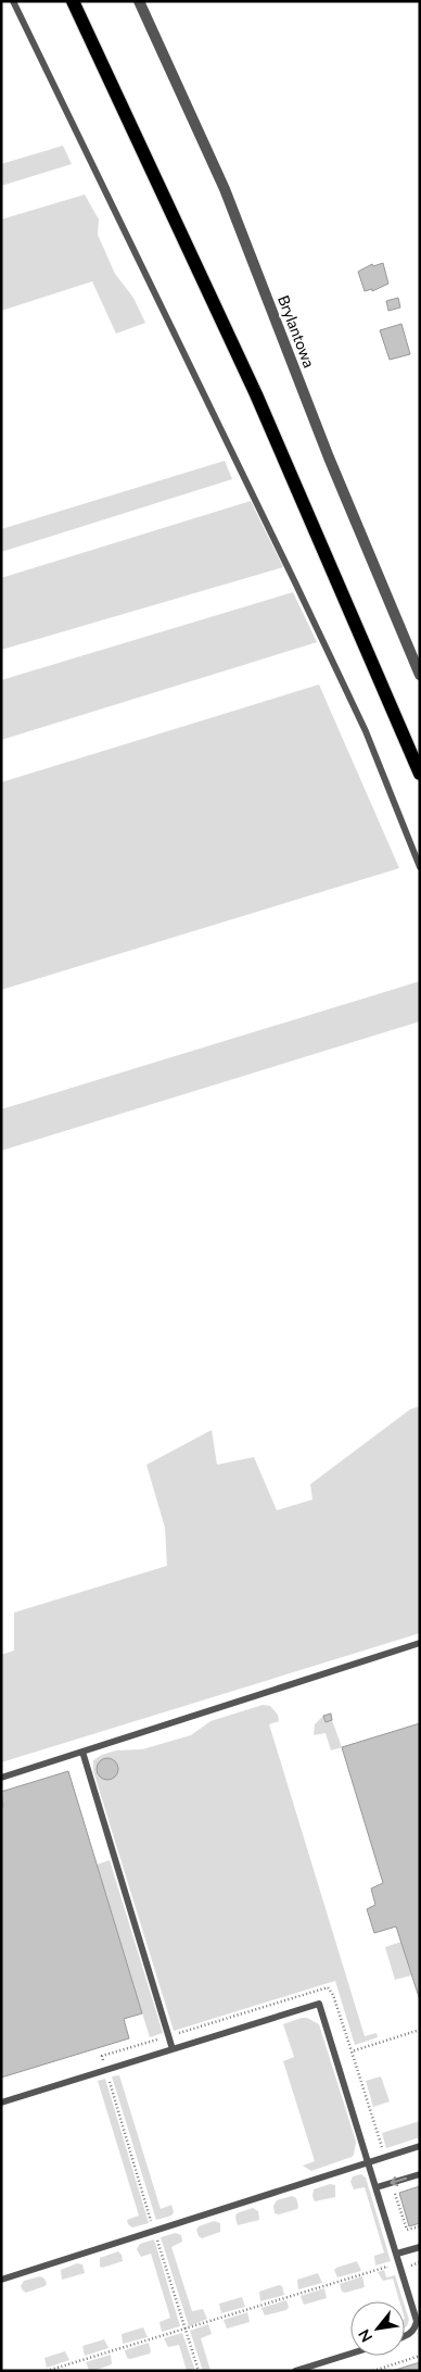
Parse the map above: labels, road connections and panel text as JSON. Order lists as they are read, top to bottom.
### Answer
{
  "streets": {
    "street": ["Brylantowa"]
  },
  "north": "bottom left"
}
